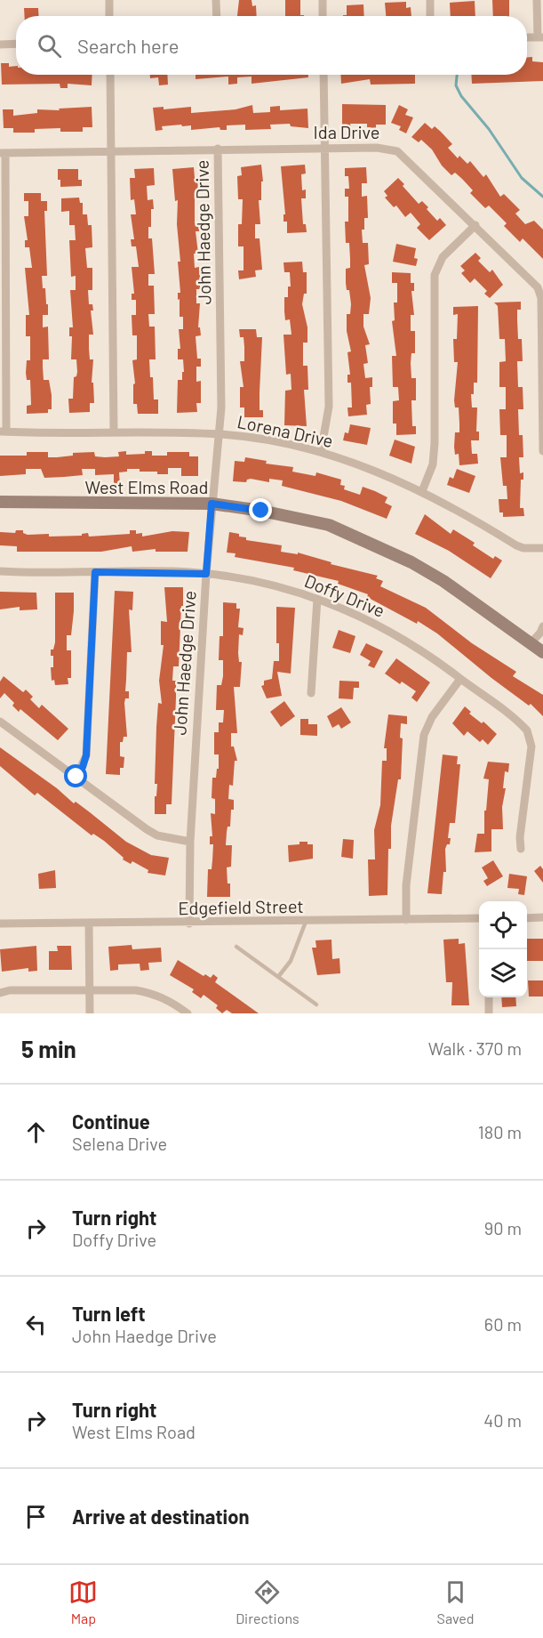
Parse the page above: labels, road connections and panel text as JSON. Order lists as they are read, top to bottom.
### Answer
{
  "streets": {
    "main road": ["West Elms Road"],
    "street": [
      "Ida Drive",
      "John Haedge Drive",
      "Lorena Drive",
      "Doffy Drive",
      "Edgefield Street"
    ]
  },
  "crossings": [
    ["Ida Drive", "John Haedge Drive"],
    ["John Haedge Drive", "Lorena Drive"],
    ["John Haedge Drive", "West Elms Road"],
    ["John Haedge Drive", "Doffy Drive"],
    ["John Haedge Drive", "Edgefield Street"]
  ],
  "page": {
    "search": "Search here",
    "heading": ["5 min", "Walk · 370 m"],
    "list": [
      ["Continue", "Selena Drive", "180 m"],
      ["Turn right", "Doffy Drive", "90 m"],
      ["Turn left", "John Haedge Drive", "60 m"],
      ["Turn right", "West Elms Road", "40 m"],
      "Arrive at destination"
    ],
    "nav": ["Map", "Directions", "Saved"]
  }
}
